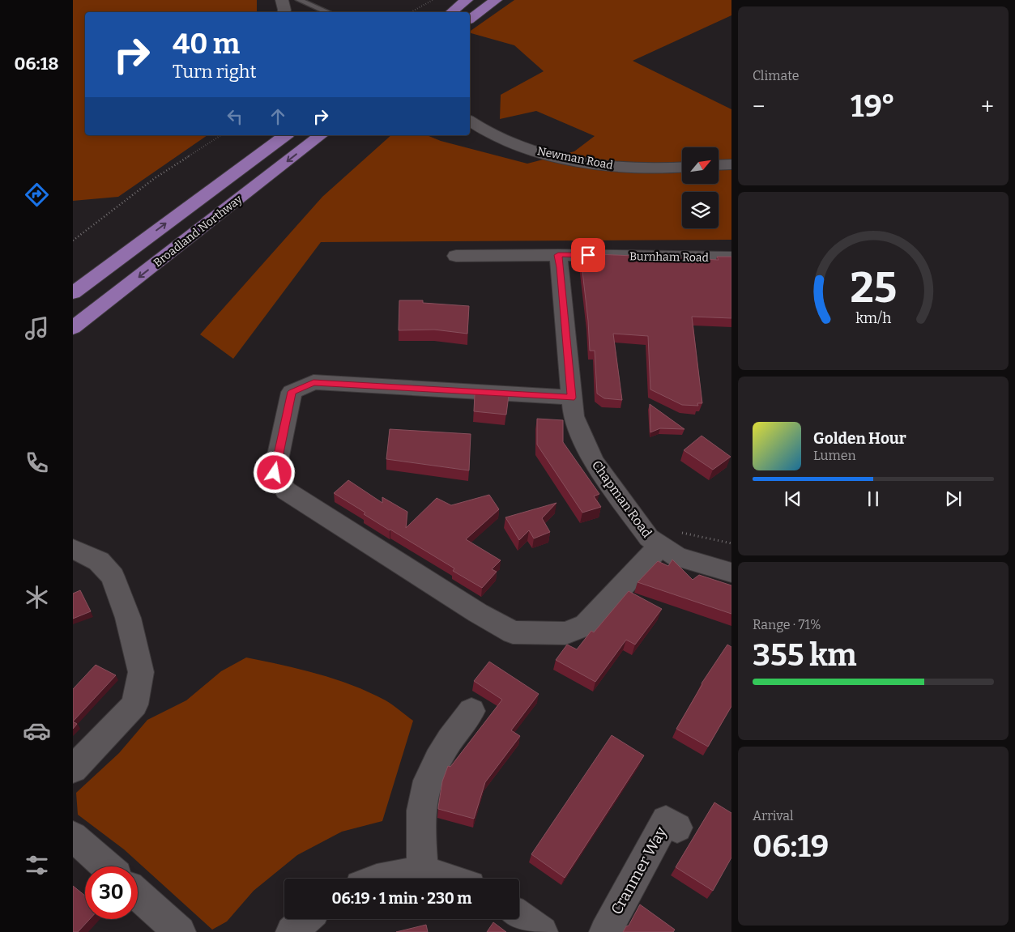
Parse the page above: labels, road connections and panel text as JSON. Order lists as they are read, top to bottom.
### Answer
{
  "streets": {
    "highway": ["Broadland Northway"],
    "street": [
      "Newman Road",
      "Burnham Road",
      "Chapman Road",
      "Cranmer Way"
    ]
  },
  "crossings": [
    ["Burnham Road", "Chapman Road"]
  ],
  "north": "top right",
  "page": {
    "tabs": "06:18",
    "tile": [
      "Climate",
      ["Range · 71%", "355 km"],
      ["Arrival", "06:19"]
    ],
    "turn": ["40 m", "Turn right"],
    "heat": ["−", "19°", "+"],
    "song": ["Golden Hour", "Lumen"],
    "limit": "30",
    "trip": "06:19 · 1 min · 230 m",
    "gauge": ["25", "km/h"]
  }
}
